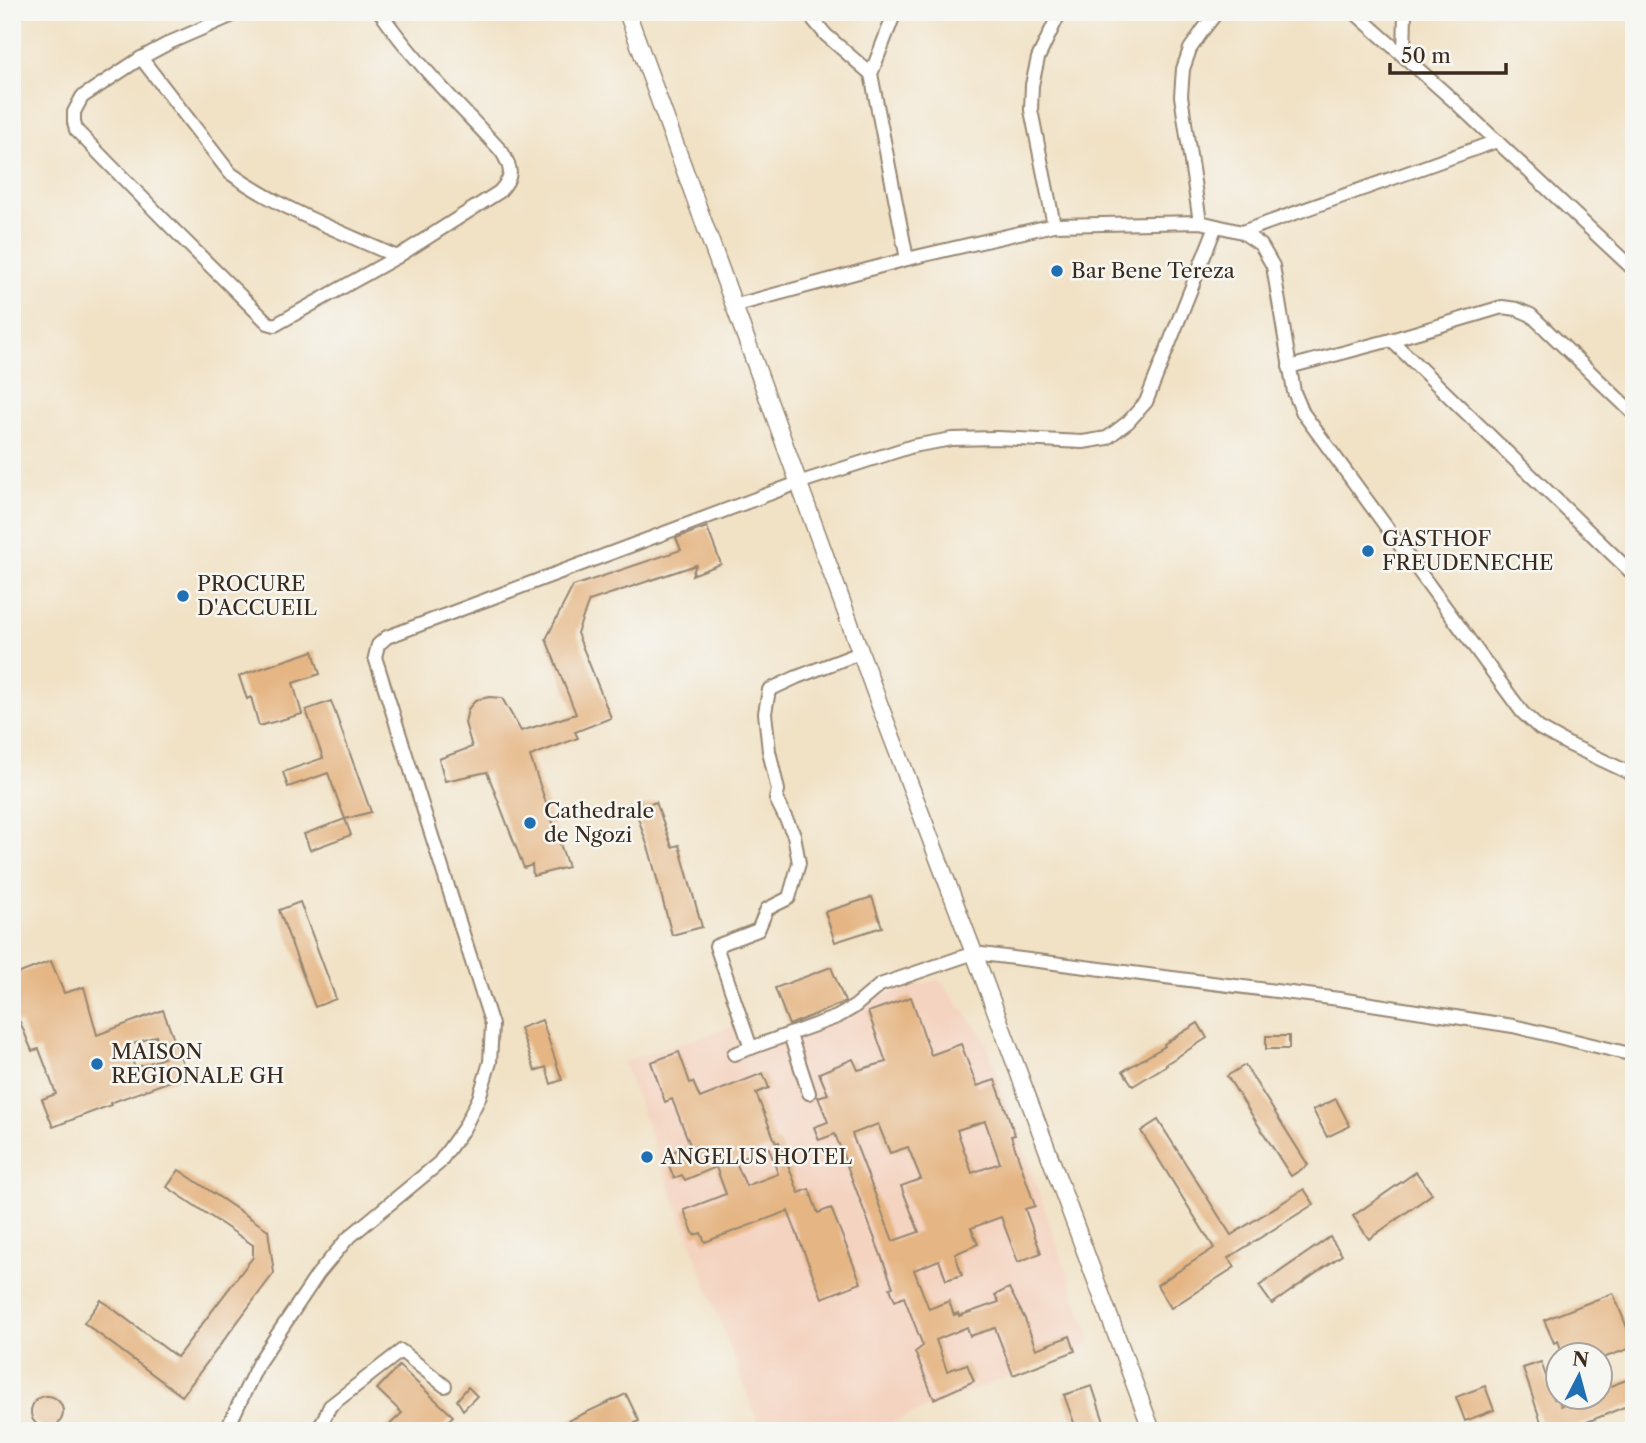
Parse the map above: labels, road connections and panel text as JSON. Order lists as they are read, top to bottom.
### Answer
{
  "places": [
    "Bar Bene Tereza",
    "GASTHOF FREUDENECHE",
    "PROCURE D'ACCUEIL",
    "Cathedrale de Ngozi",
    "MAISON REGIONALE GH",
    "ANGELUS HOTEL"
  ],
  "scale_bar": "50 m",
  "north": "top"
}
